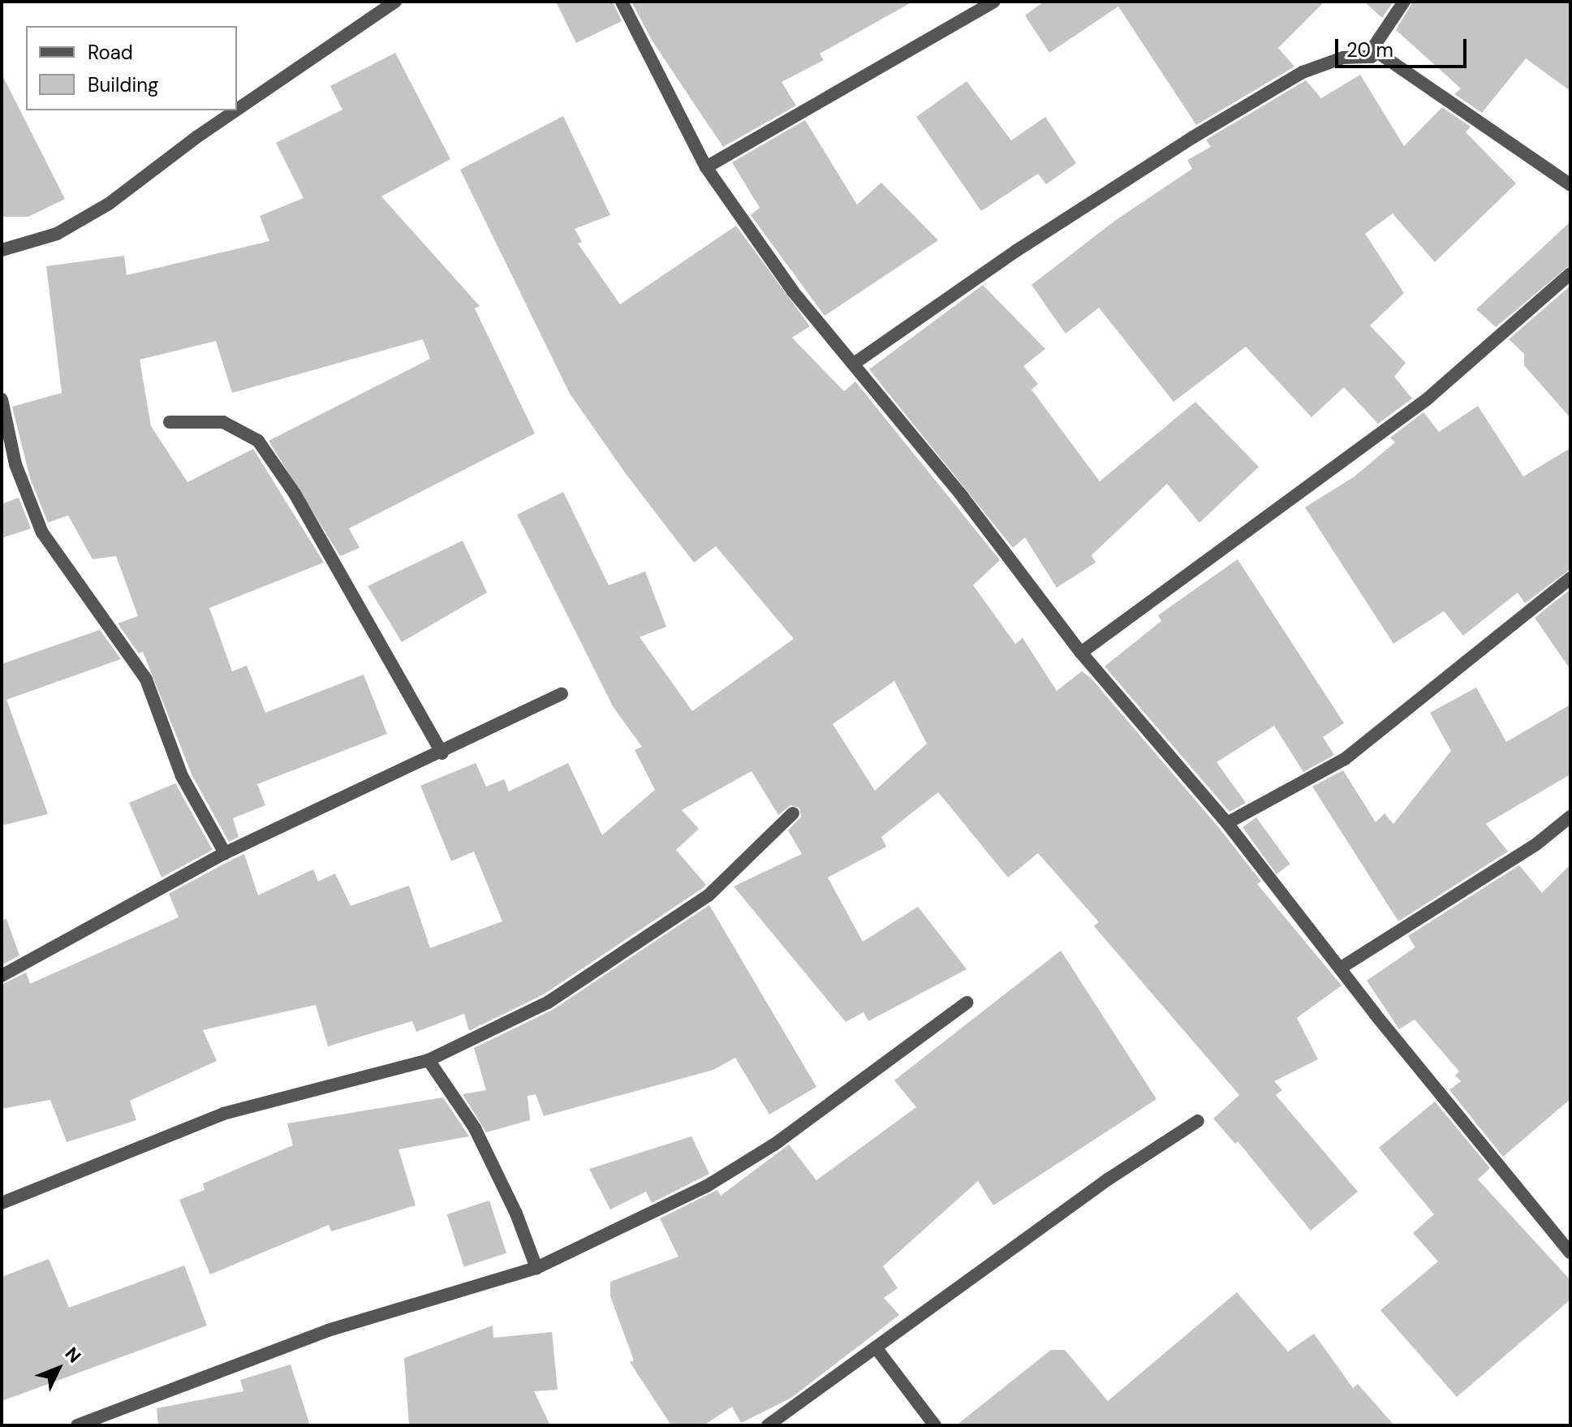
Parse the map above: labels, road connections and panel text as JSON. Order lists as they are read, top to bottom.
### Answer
{
  "legend": ["Road", "Building"],
  "scale_bar": "20 m",
  "north": "top right"
}
